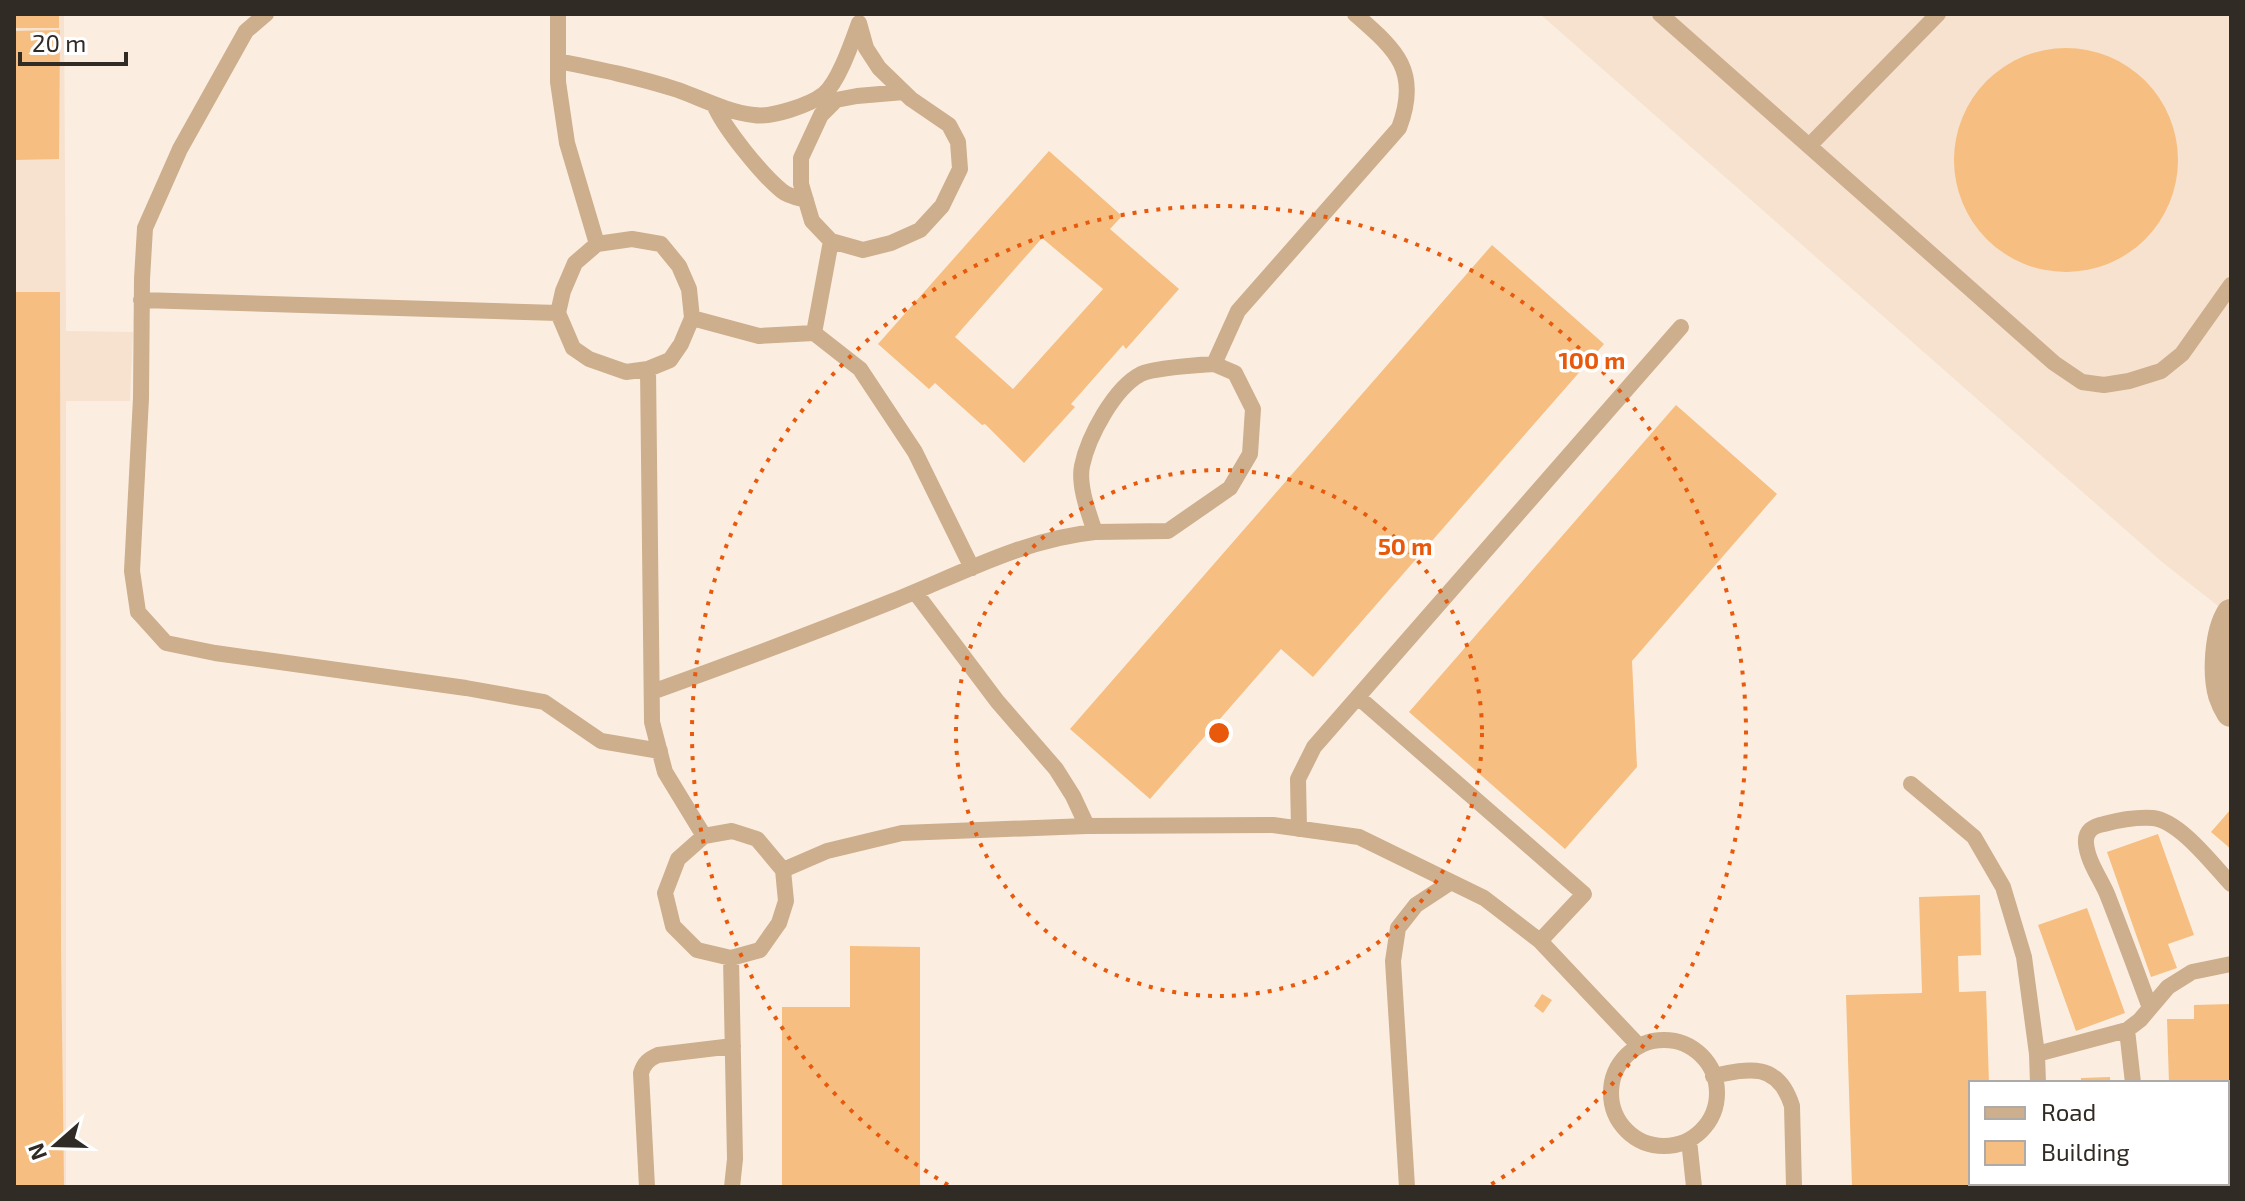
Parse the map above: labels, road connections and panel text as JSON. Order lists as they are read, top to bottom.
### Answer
{
  "legend": ["Road", "Building"],
  "scale_bar": "20 m",
  "north": "left",
  "rings": ["100 m", "50 m"]
}
